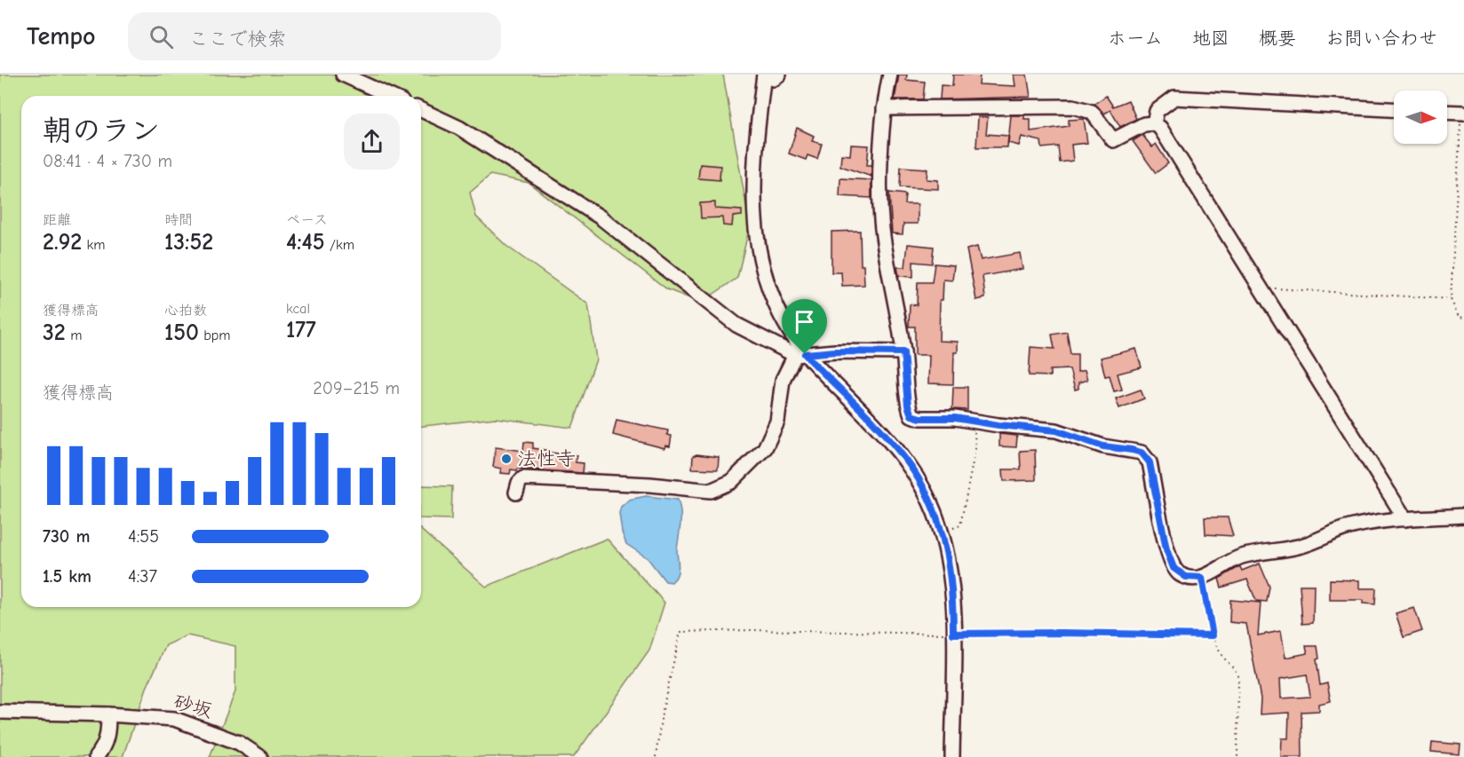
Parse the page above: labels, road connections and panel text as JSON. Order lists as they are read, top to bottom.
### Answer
{
  "streets": {
    "street": ["砂坂"]
  },
  "places": ["法性寺"],
  "north": "right",
  "page": {
    "header": "Tempo",
    "search": "ここで検索",
    "nav": [
      "ホーム",
      "地図",
      "概要",
      "お問い合わせ"
    ],
    "heading": ["朝のラン", "08:41 · 4 × 730 m"],
    "stats": [
      ["距離", "2.92 km"],
      ["時間", "13:52"],
      ["ペース", "4:45 /km"],
      ["獲得標高", "32 m"],
      ["心拍数", "150 bpm"],
      ["kcal", "177"]
    ],
    "chart": ["獲得標高", "209–215 m"],
    "list": [
      {
        "name": "730 m",
        "note": "4:55"
      },
      {
        "name": "1.5 km",
        "note": "4:37"
      }
    ]
  }
}
